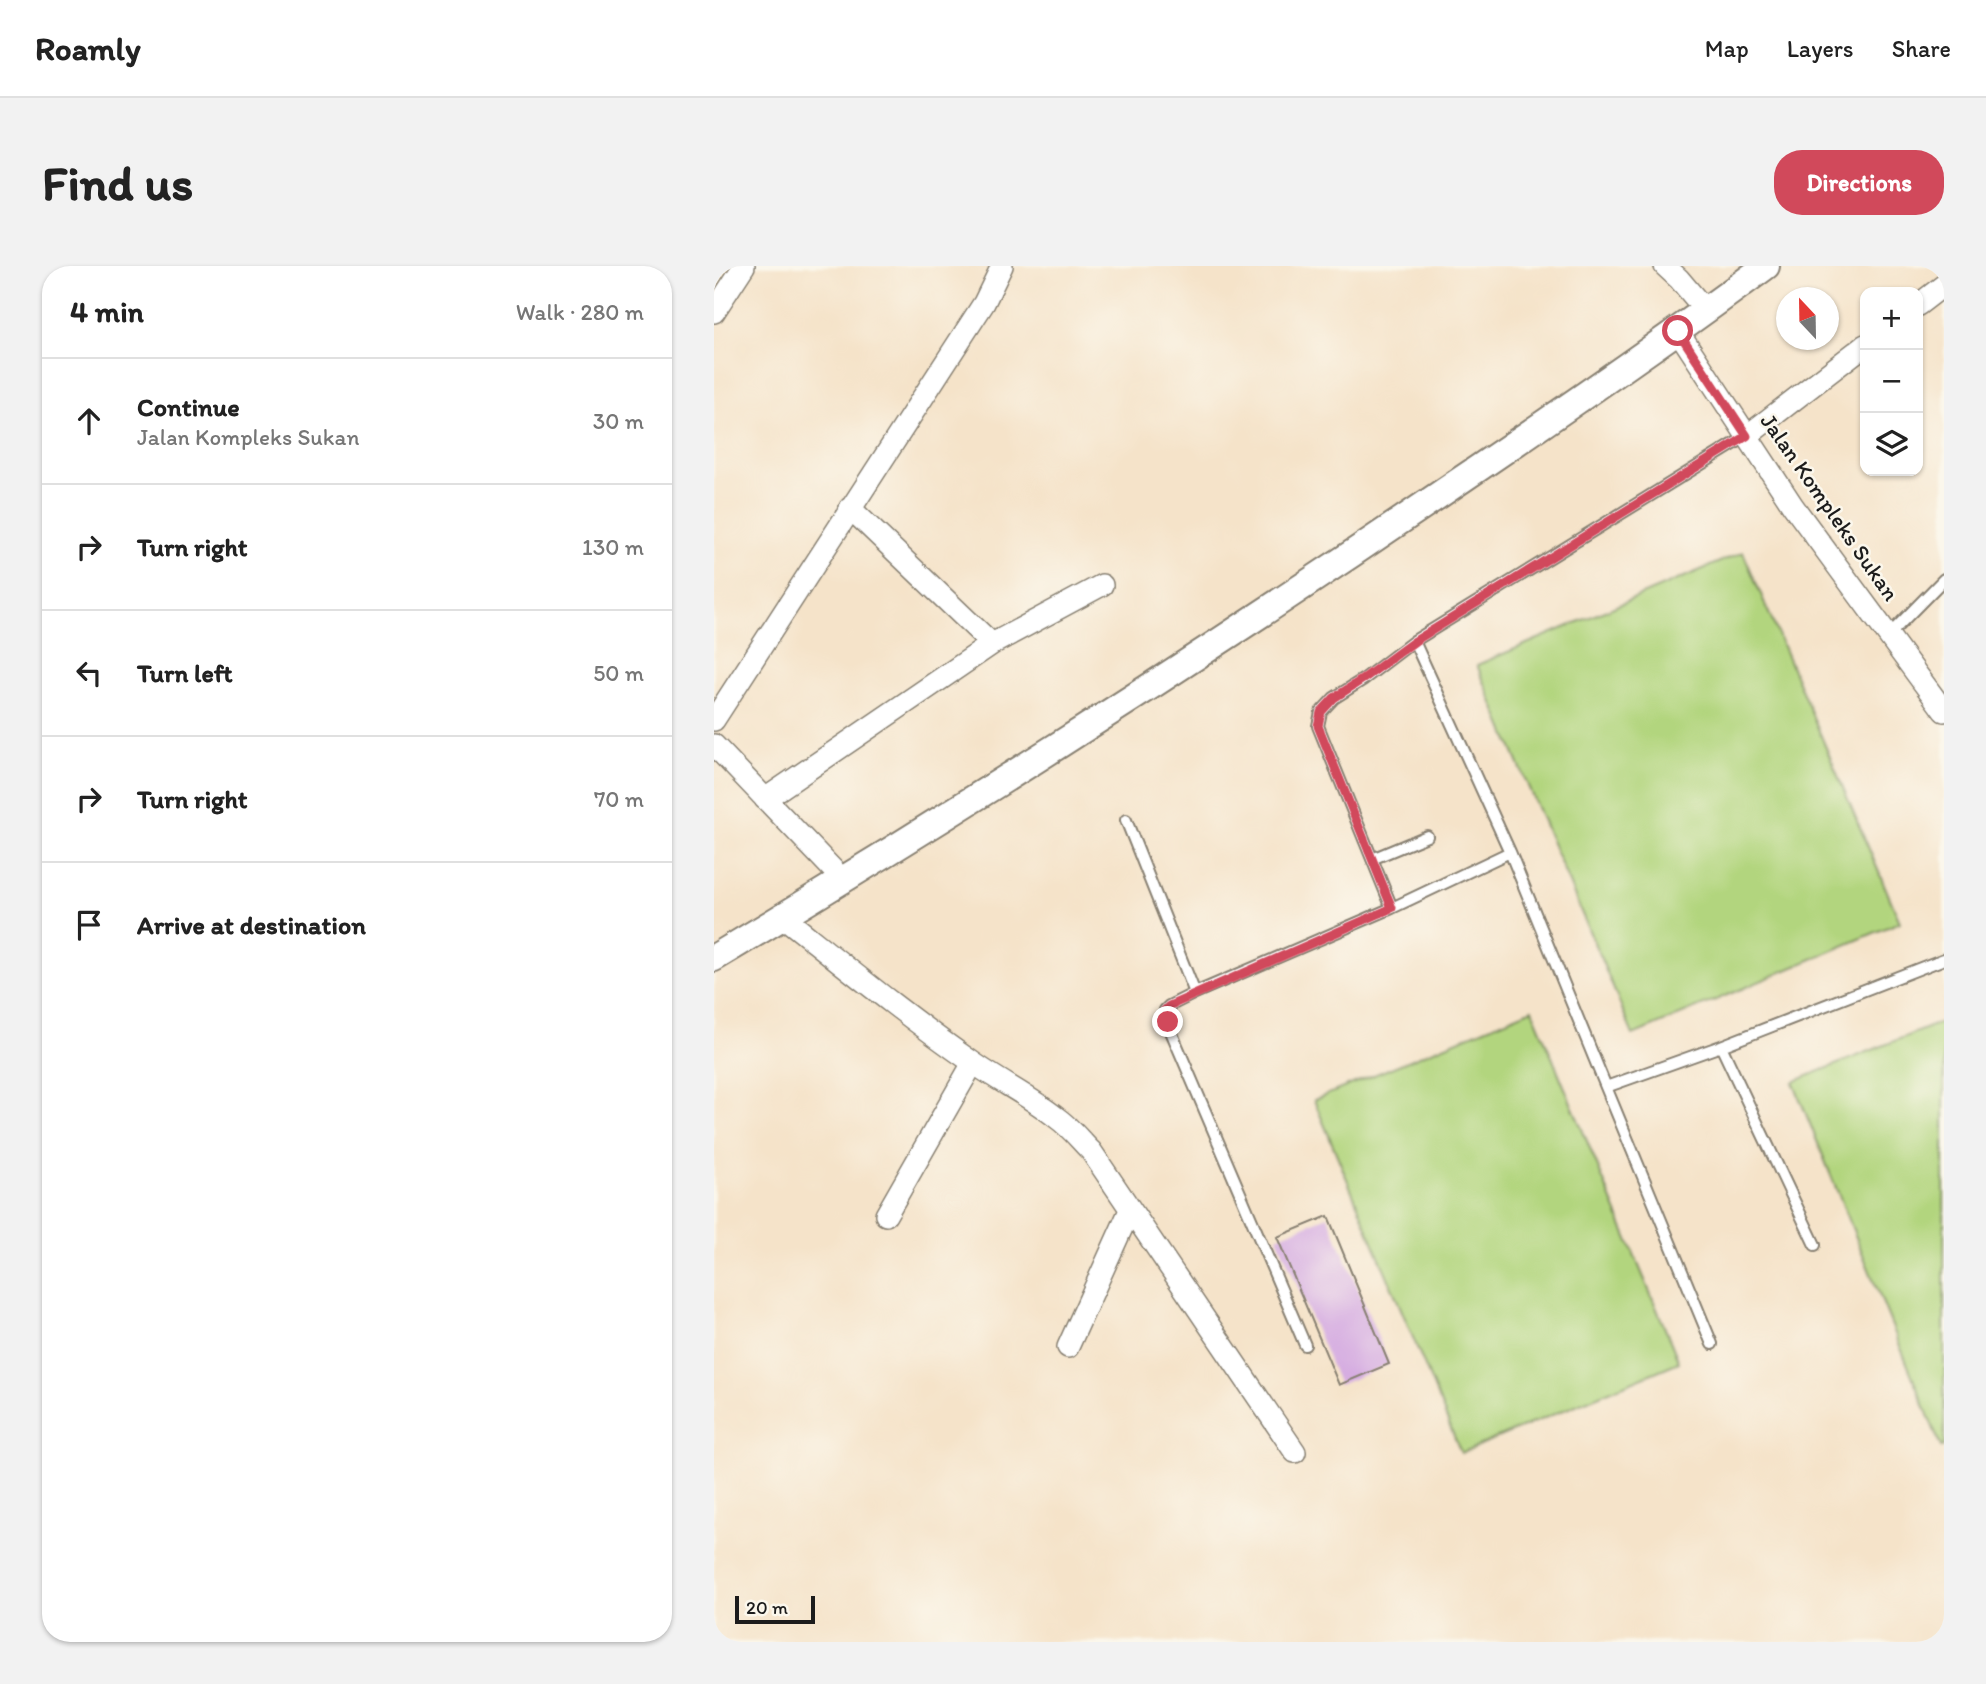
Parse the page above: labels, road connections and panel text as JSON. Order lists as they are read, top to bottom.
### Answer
{
  "streets": {
    "street": ["Jalan Kompleks Sukan"]
  },
  "scale_bar": "20 m",
  "north": "top",
  "page": {
    "header": "Roamly",
    "nav": ["Map", "Layers", "Share"],
    "buttons": "Directions",
    "title": "Find us",
    "heading": ["4 min", "Walk · 280 m"],
    "map_buttons": ["+", "−"],
    "list": [
      ["Continue", "Jalan Kompleks Sukan", "30 m"],
      ["Turn right", "130 m"],
      ["Turn left", "50 m"],
      ["Turn right", "70 m"],
      "Arrive at destination"
    ],
    "scale": "20 m"
  }
}
